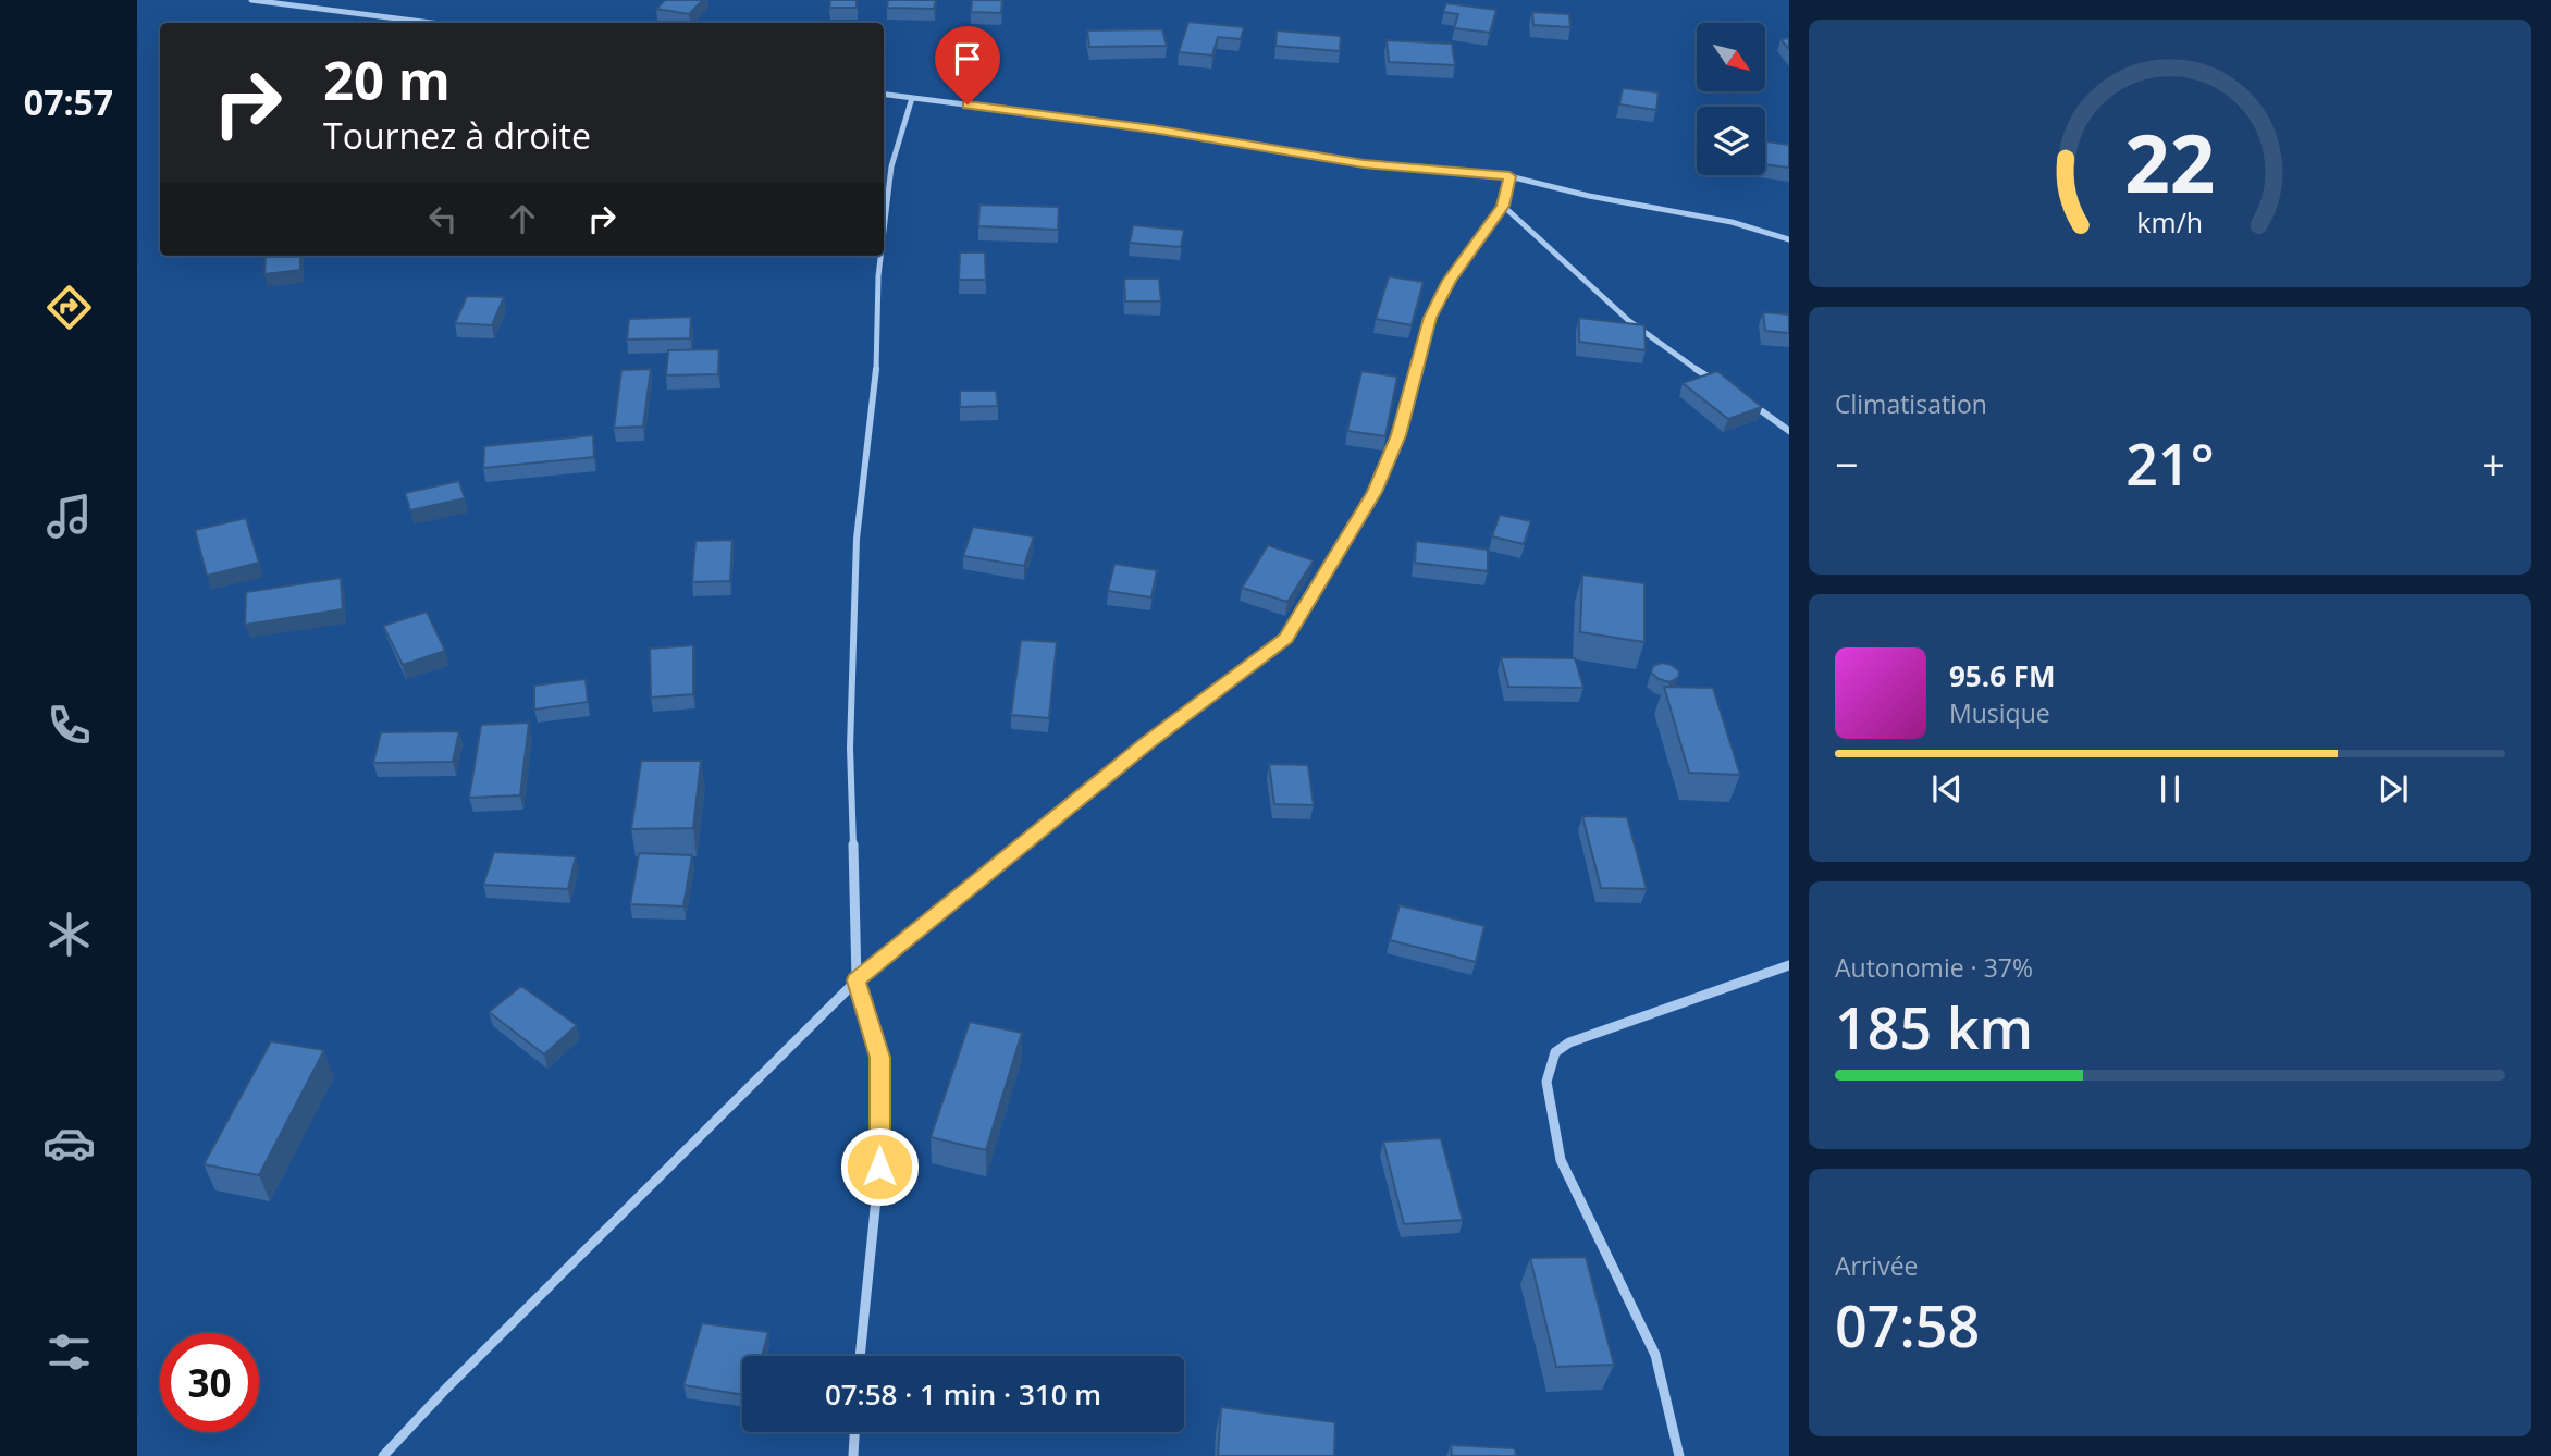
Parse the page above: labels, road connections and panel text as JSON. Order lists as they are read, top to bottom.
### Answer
{
  "north": "bottom right",
  "page": {
    "tabs": "07:57",
    "turn": ["20 m", "Tournez à droite"],
    "tile": [
      "Climatisation",
      ["Autonomie · 37%", "185 km"],
      ["Arrivée", "07:58"]
    ],
    "heat": ["−", "21°", "+"],
    "song": ["95.6 FM", "Musique"],
    "limit": "30",
    "trip": "07:58 · 1 min · 310 m",
    "gauge": ["22", "km/h"]
  }
}
